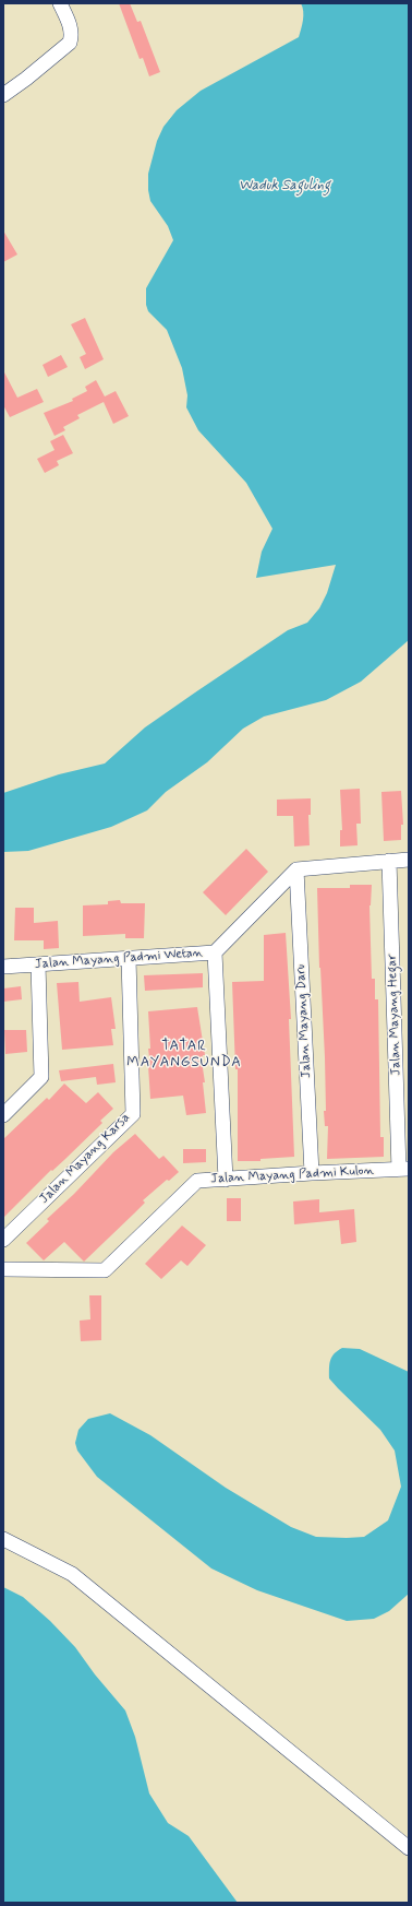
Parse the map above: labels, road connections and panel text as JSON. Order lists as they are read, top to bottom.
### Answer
{
  "streets": {
    "street": [
      "Jalan Mayang Padmi Wetan",
      "Jalan Mayang Hegar",
      "Jalan Mayang Daru",
      "Jalan Mayang Karsa",
      "Jalan Mayang Padmi Kulon"
    ]
  },
  "crossings": [
    ["Jalan Mayang Padmi Wetan", "Jalan Mayang Daru"],
    ["Jalan Mayang Padmi Wetan", "Jalan Mayang Karsa"],
    ["Jalan Mayang Hegar", "Jalan Mayang Padmi Kulon"],
    ["Jalan Mayang Daru", "Jalan Mayang Padmi Kulon"]
  ],
  "districts": ["TATAR MAYANGSUNDA"],
  "water": ["Waduk Saguling"]
}
